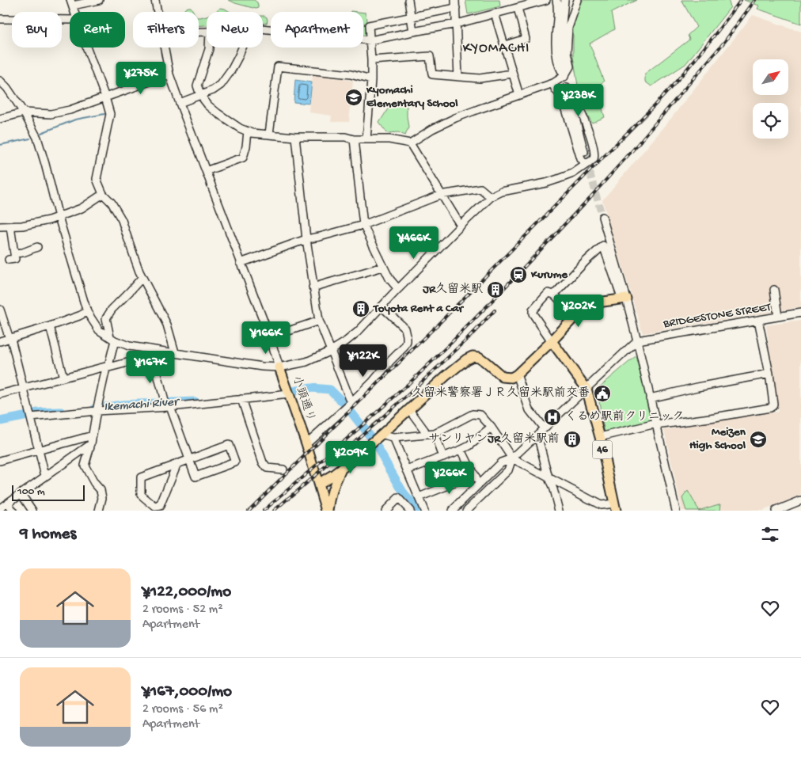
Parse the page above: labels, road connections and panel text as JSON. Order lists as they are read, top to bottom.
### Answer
{
  "streets": {
    "main road": ["小頭通り", "46"],
    "street": ["BRIDGESTONE STREET"]
  },
  "districts": ["KYOMACHI"],
  "water": ["Ikemachi River"],
  "places": {
    "school or university": ["Kyomachi Elementary School", "Meizen High School"],
    "station": ["Kurume"],
    "building": ["JR久留米駅", "Toyota Rent a Car", "サンリヤンJR久留米駅前"],
    "public building": ["久留米警察署ＪＲ久留米駅前交番"],
    "hospital": ["くるめ駅前クリニック"]
  },
  "scale_bar": "100 m",
  "north": "top right",
  "page": {
    "chip": [
      "Buy",
      "Rent",
      "Filters",
      "New",
      "Apartment"
    ],
    "price": [
      "¥275K",
      "¥238K",
      "¥466K",
      "¥202K",
      "¥166K",
      "¥122K",
      "¥167K",
      "¥209K",
      "¥266K"
    ],
    "scale": "100 m",
    "heading": "9 homes",
    "list": [
      {
        "name": "¥122,000/mo",
        "note": "2 rooms · 52 m² · Apartment"
      },
      {
        "name": "¥167,000/mo",
        "note": "2 rooms · 56 m² · Apartment"
      }
    ]
  }
}
